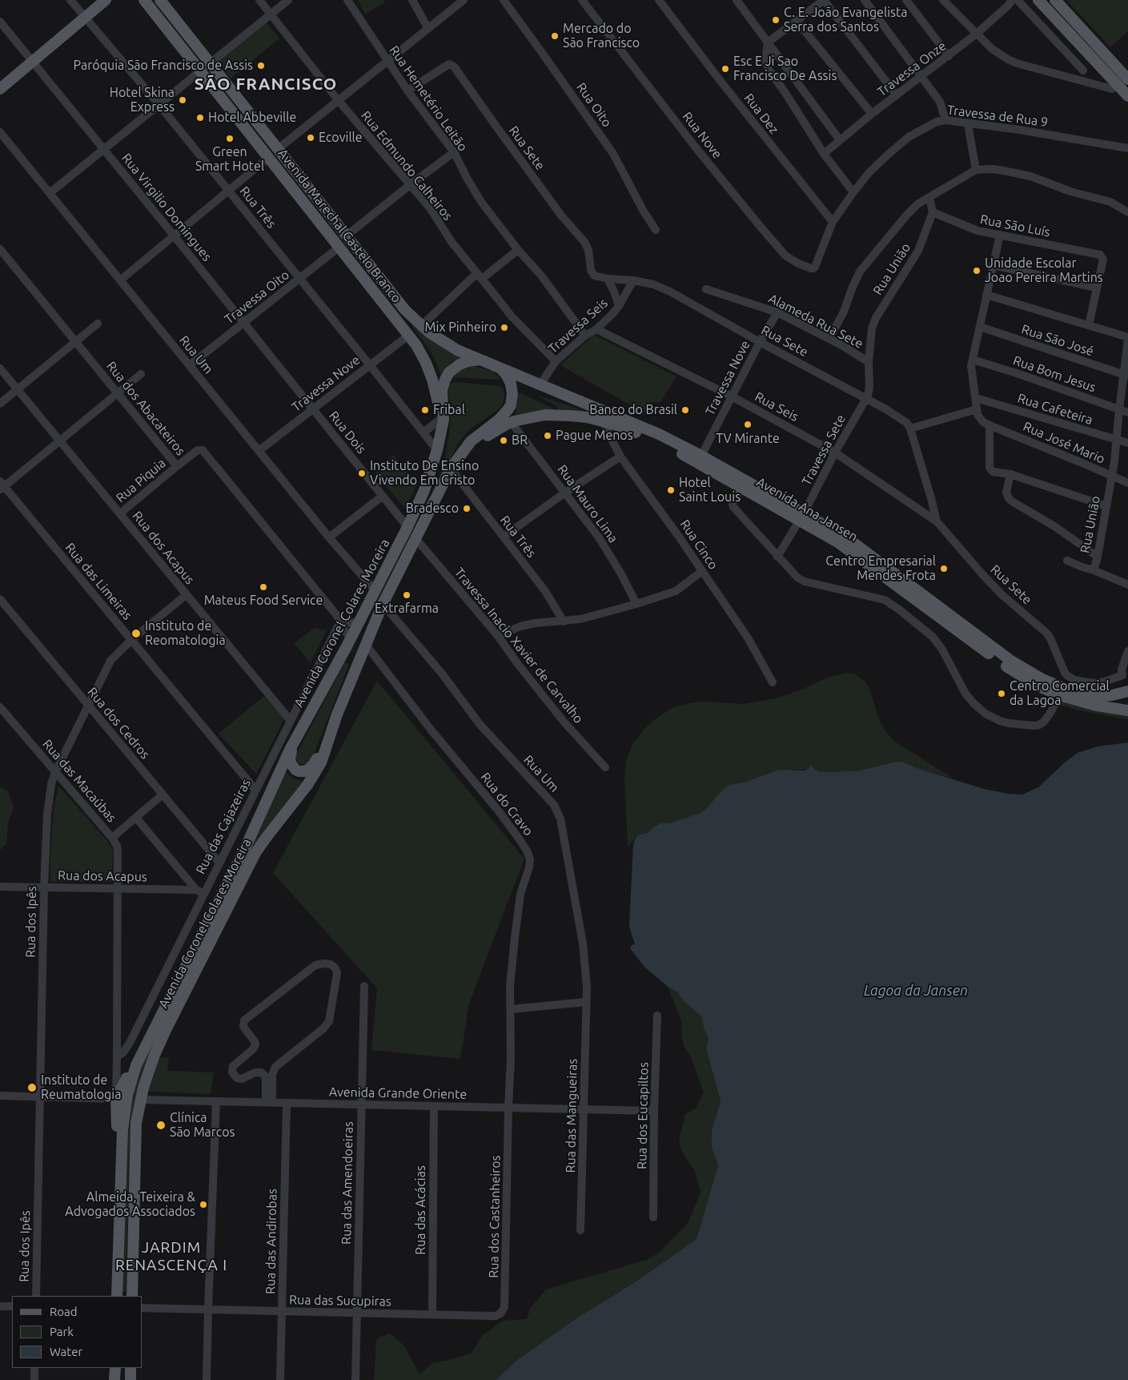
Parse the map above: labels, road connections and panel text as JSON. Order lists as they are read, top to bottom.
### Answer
{
  "streets": {
    "main road": ["Avenida Marechal Castelo Branco", "Avenida Ana Jansen", "Avenida Coronel Colares Moreira"],
    "street": [
      "Travessa Onze",
      "Rua Hemetério Leitão",
      "Rua Oito",
      "Rua Dez",
      "Travessa de Rua 9",
      "Rua Nove",
      "Rua Sete",
      "Rua Edmundo Calheiros",
      "Rua Virgilio Domingues",
      "Rua Três",
      "Rua São Luís",
      "Rua União",
      "Travessa Oito",
      "Alameda Rua Sete",
      "Travessa Seis",
      "Rua São José",
      "Rua Um",
      "Rua Bom Jesus",
      "Travessa Nove",
      "Rua Seis",
      "Rua dos Abacateiros",
      "Rua Cafeteira",
      "Rua Dois",
      "Rua José Mario",
      "Travessa Sete",
      "Rua Piquia",
      "Rua Mauro Lima",
      "Rua Cinco",
      "Rua dos Acapus",
      "Rua das Limeiras",
      "Travessa Inacio Xavier de Carvalho",
      "Rua dos Cedros",
      "Rua das Macaúbas",
      "Rua do Cravo",
      "Rua das Cajazeiras",
      "Rua dos Ipês",
      "Avenida Grande Oriente",
      "Rua das Mangueiras",
      "Rua dos Eucapiltos",
      "Rua das Amendoeiras",
      "Rua das Acácias",
      "Rua dos Castanheiros",
      "Rua das Andirobas",
      "Rua das Sucupiras"
    ]
  },
  "crossings": [
    ["Rua Hemetério Leitão", "Rua Sete"],
    ["Rua Hemetério Leitão", "Travessa Seis"],
    ["Rua Dez", "Travessa de Rua 9"],
    ["Travessa de Rua 9", "Rua Nove"],
    ["Rua Sete", "Rua União"],
    ["Rua Sete", "Travessa Seis"],
    ["Rua Sete", "Travessa Nove"],
    ["Rua Sete", "Rua Seis"],
    ["Rua Sete", "Travessa Sete"],
    ["Rua Edmundo Calheiros", "Travessa Seis"],
    ["Rua Virgilio Domingues", "Travessa Oito"],
    ["Rua Virgilio Domingues", "Travessa Nove"],
    ["Rua Virgilio Domingues", "Rua Dois"],
    ["Rua Três", "Avenida Marechal Castelo Branco"],
    ["Rua Três", "Travessa Oito"],
    ["Rua Três", "Travessa Nove"],
    ["Rua Três", "Avenida Ana Jansen"],
    ["Rua Três", "Avenida Coronel Colares Moreira"],
    ["Avenida Marechal Castelo Branco", "Travessa Oito"],
    ["Avenida Marechal Castelo Branco", "Travessa Nove"],
    ["Avenida Marechal Castelo Branco", "Avenida Ana Jansen"],
    ["Avenida Marechal Castelo Branco", "Avenida Coronel Colares Moreira"],
    ["Rua São Luís", "Rua União"],
    ["Rua União", "Alameda Rua Sete"],
    ["Rua União", "Rua São José"],
    ["Rua União", "Rua Bom Jesus"],
    ["Rua União", "Rua Cafeteira"],
    ["Rua União", "Rua José Mario"],
    ["Rua União", "Travessa Sete"],
    ["Travessa Oito", "Rua Um"],
    ["Alameda Rua Sete", "Travessa Nove"],
    ["Travessa Seis", "Rua Seis"],
    ["Travessa Seis", "Avenida Ana Jansen"],
    ["Rua Um", "Travessa Nove"],
    ["Rua Um", "Avenida Coronel Colares Moreira"],
    ["Rua Um", "Rua das Mangueiras"],
    ["Travessa Nove", "Rua Seis"],
    ["Travessa Nove", "Rua Dois"],
    ["Travessa Nove", "Avenida Ana Jansen"],
    ["Rua Seis", "Travessa Sete"],
    ["Rua dos Abacateiros", "Rua Piquia"],
    ["Rua dos Abacateiros", "Avenida Coronel Colares Moreira"],
    ["Rua dos Abacateiros", "Rua das Cajazeiras"],
    ["Rua Dois", "Avenida Coronel Colares Moreira"],
    ["Travessa Sete", "Avenida Ana Jansen"],
    ["Rua Piquia", "Rua dos Acapus"],
    ["Rua Mauro Lima", "Avenida Ana Jansen"],
    ["Avenida Ana Jansen", "Rua Cinco"],
    ["Avenida Ana Jansen", "Avenida Coronel Colares Moreira"],
    ["Rua dos Acapus", "Rua das Cajazeiras"],
    ["Rua dos Acapus", "Rua dos Ipês"],
    ["Rua das Limeiras", "Rua das Cajazeiras"],
    ["Rua das Limeiras", "Rua dos Ipês"],
    ["Avenida Coronel Colares Moreira", "Travessa Inacio Xavier de Carvalho"],
    ["Avenida Coronel Colares Moreira", "Rua do Cravo"],
    ["Avenida Coronel Colares Moreira", "Avenida Grande Oriente"],
    ["Rua dos Cedros", "Rua das Macaúbas"],
    ["Rua dos Cedros", "Rua das Cajazeiras"],
    ["Rua dos Cedros", "Rua dos Ipês"],
    ["Rua das Macaúbas", "Rua dos Ipês"],
    ["Rua do Cravo", "Avenida Grande Oriente"],
    ["Rua do Cravo", "Rua dos Castanheiros"],
    ["Avenida Grande Oriente", "Rua das Mangueiras"],
    ["Avenida Grande Oriente", "Rua dos Eucapiltos"],
    ["Avenida Grande Oriente", "Rua das Amendoeiras"],
    ["Avenida Grande Oriente", "Rua das Acácias"],
    ["Avenida Grande Oriente", "Rua dos Castanheiros"],
    ["Avenida Grande Oriente", "Rua das Andirobas"],
    ["Rua das Amendoeiras", "Rua das Sucupiras"],
    ["Rua das Acácias", "Rua das Sucupiras"],
    ["Rua dos Castanheiros", "Rua das Sucupiras"],
    ["Rua das Andirobas", "Rua das Sucupiras"]
  ],
  "districts": ["SÃO FRANCISCO", "JARDIM RENASCENÇA I"],
  "water": ["Lagoa da Jansen"],
  "places": [
    "C. E. João Evangelista Serra dos Santos",
    "Mercado do São Francisco",
    "Paróquia São Francisco de Assis",
    "Esc E Ji Sao Francisco De Assis",
    "Hotel Skina Express",
    "Hotel Abbeville",
    "Ecoville",
    "Green Smart Hotel",
    "Unidade Escolar Joao Pereira Martins",
    "Mix Pinheiro",
    "Fribal",
    "Banco do Brasil",
    "TV Mirante",
    "Pague Menos",
    "BR",
    "Instituto De Ensino Vivendo Em Cristo",
    "Hotel Saint Louis",
    "Bradesco",
    "Centro Empresarial Mendes Frota",
    "Mateus Food Service",
    "Extrafarma",
    "Instituto de Reomatologia",
    "Centro Comercial da Lagoa",
    "Instituto de Reumatologia",
    "Clínica São Marcos",
    "Almeida, Teixeira & Advogados Associados"
  ],
  "legend": ["Road", "Park", "Water"]
}
